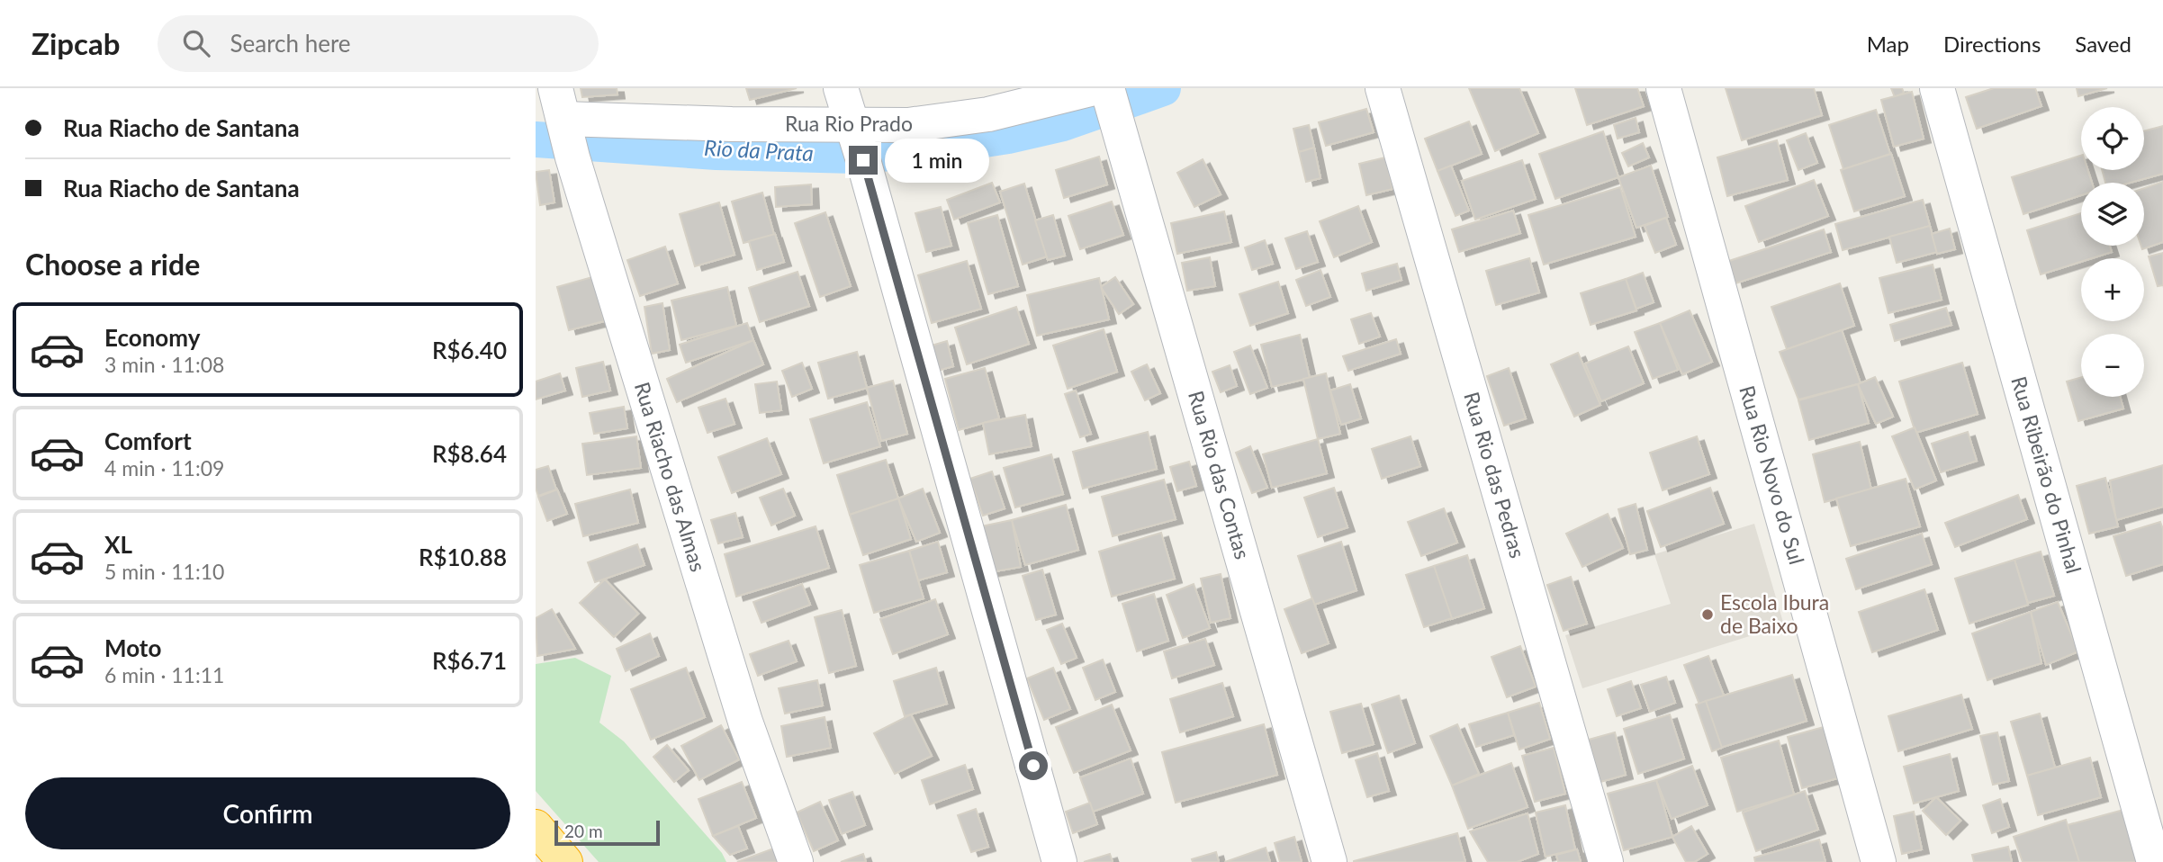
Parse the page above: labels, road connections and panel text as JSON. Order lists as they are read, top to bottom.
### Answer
{
  "streets": {
    "street": [
      "Rua Rio Prado",
      "Rua Rio das Contas",
      "Rua Rio das Pedras",
      "Rua Rio Novo do Sul",
      "Rua Ribeirão do Pinhal",
      "Rua Riacho das Almas"
    ]
  },
  "crossings": [
    ["Rua Rio Prado", "Rua Riacho das Almas"]
  ],
  "water": ["Rio da Prata"],
  "places": ["Escola Ibura de Baixo"],
  "scale_bar": "20 m",
  "page": {
    "header": "Zipcab",
    "search": "Search here",
    "nav": ["Map", "Directions", "Saved"],
    "banner": ["Rua Riacho de Santana", "Rua Riacho de Santana"],
    "map_buttons": ["+", "−"],
    "bubble": "1 min",
    "heading": "Choose a ride",
    "list": [
      {
        "name": "Economy",
        "note": "3 min · 11:08",
        "value": "R$6.40"
      },
      {
        "name": "Comfort",
        "note": "4 min · 11:09",
        "value": "R$8.64"
      },
      {
        "name": "XL",
        "note": "5 min · 11:10",
        "value": "R$10.88"
      },
      {
        "name": "Moto",
        "note": "6 min · 11:11",
        "value": "R$6.71"
      }
    ],
    "buttons": "Confirm",
    "scale": "20 m"
  }
}
